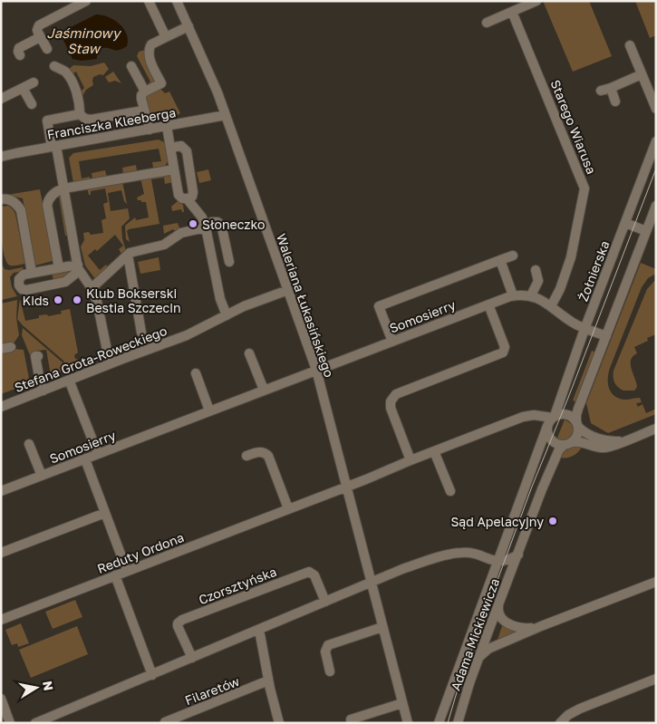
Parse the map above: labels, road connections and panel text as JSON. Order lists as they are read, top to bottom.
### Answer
{
  "streets": {
    "street": [
      "Franciszka Kleeberga",
      "Starego Wiarusa",
      "Żołnierska",
      "Waleriana Łukasińskiego",
      "Somosierry",
      "Stefana Grota-Roweckiego",
      "Reduty Ordona",
      "Czorsztyńska",
      "Adama Mickiewicza",
      "Filaretów"
    ]
  },
  "crossings": [
    ["Franciszka Kleeberga", "Waleriana Łukasińskiego"],
    ["Starego Wiarusa", "Somosierry"],
    ["Żołnierska", "Somosierry"],
    ["Żołnierska", "Reduty Ordona"],
    ["Żołnierska", "Adama Mickiewicza"],
    ["Waleriana Łukasińskiego", "Somosierry"],
    ["Waleriana Łukasińskiego", "Stefana Grota-Roweckiego"],
    ["Waleriana Łukasińskiego", "Reduty Ordona"],
    ["Reduty Ordona", "Adama Mickiewicza"]
  ],
  "water": ["Jaśminowy Staw"],
  "places": [
    "Słoneczko",
    "Kids",
    "Klub Bokserski Bestia Szczecin",
    "Sąd Apelacyjny"
  ],
  "north": "right"
}
